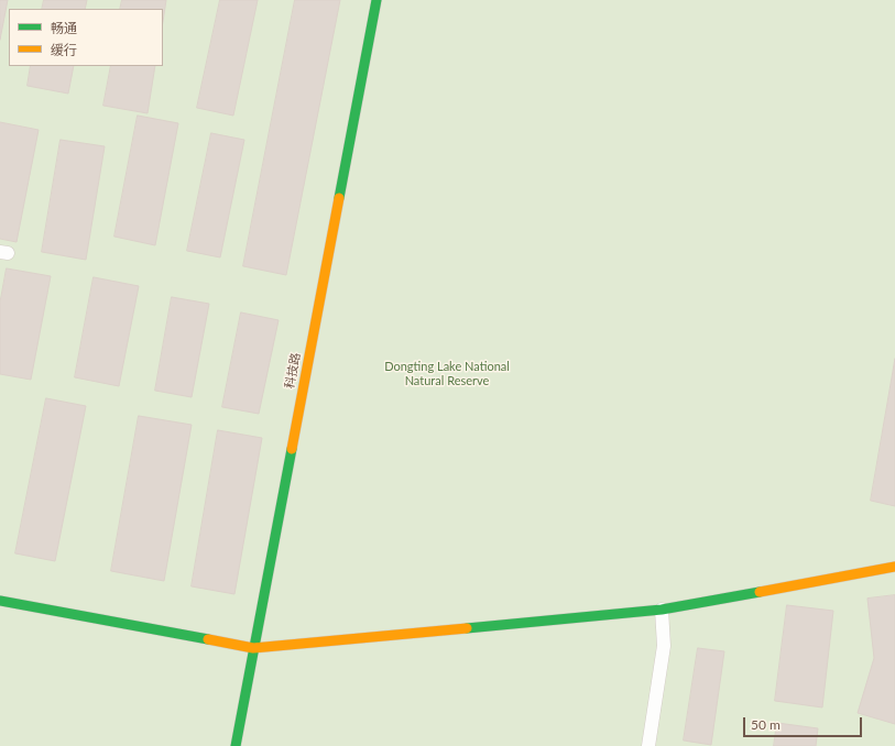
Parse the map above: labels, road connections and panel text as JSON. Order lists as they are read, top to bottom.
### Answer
{
  "streets": {
    "street": ["科技路"]
  },
  "parks": ["Dongting Lake National Natural Reserve"],
  "legend": ["畅通", "缓行"],
  "scale_bar": "50 m"
}
